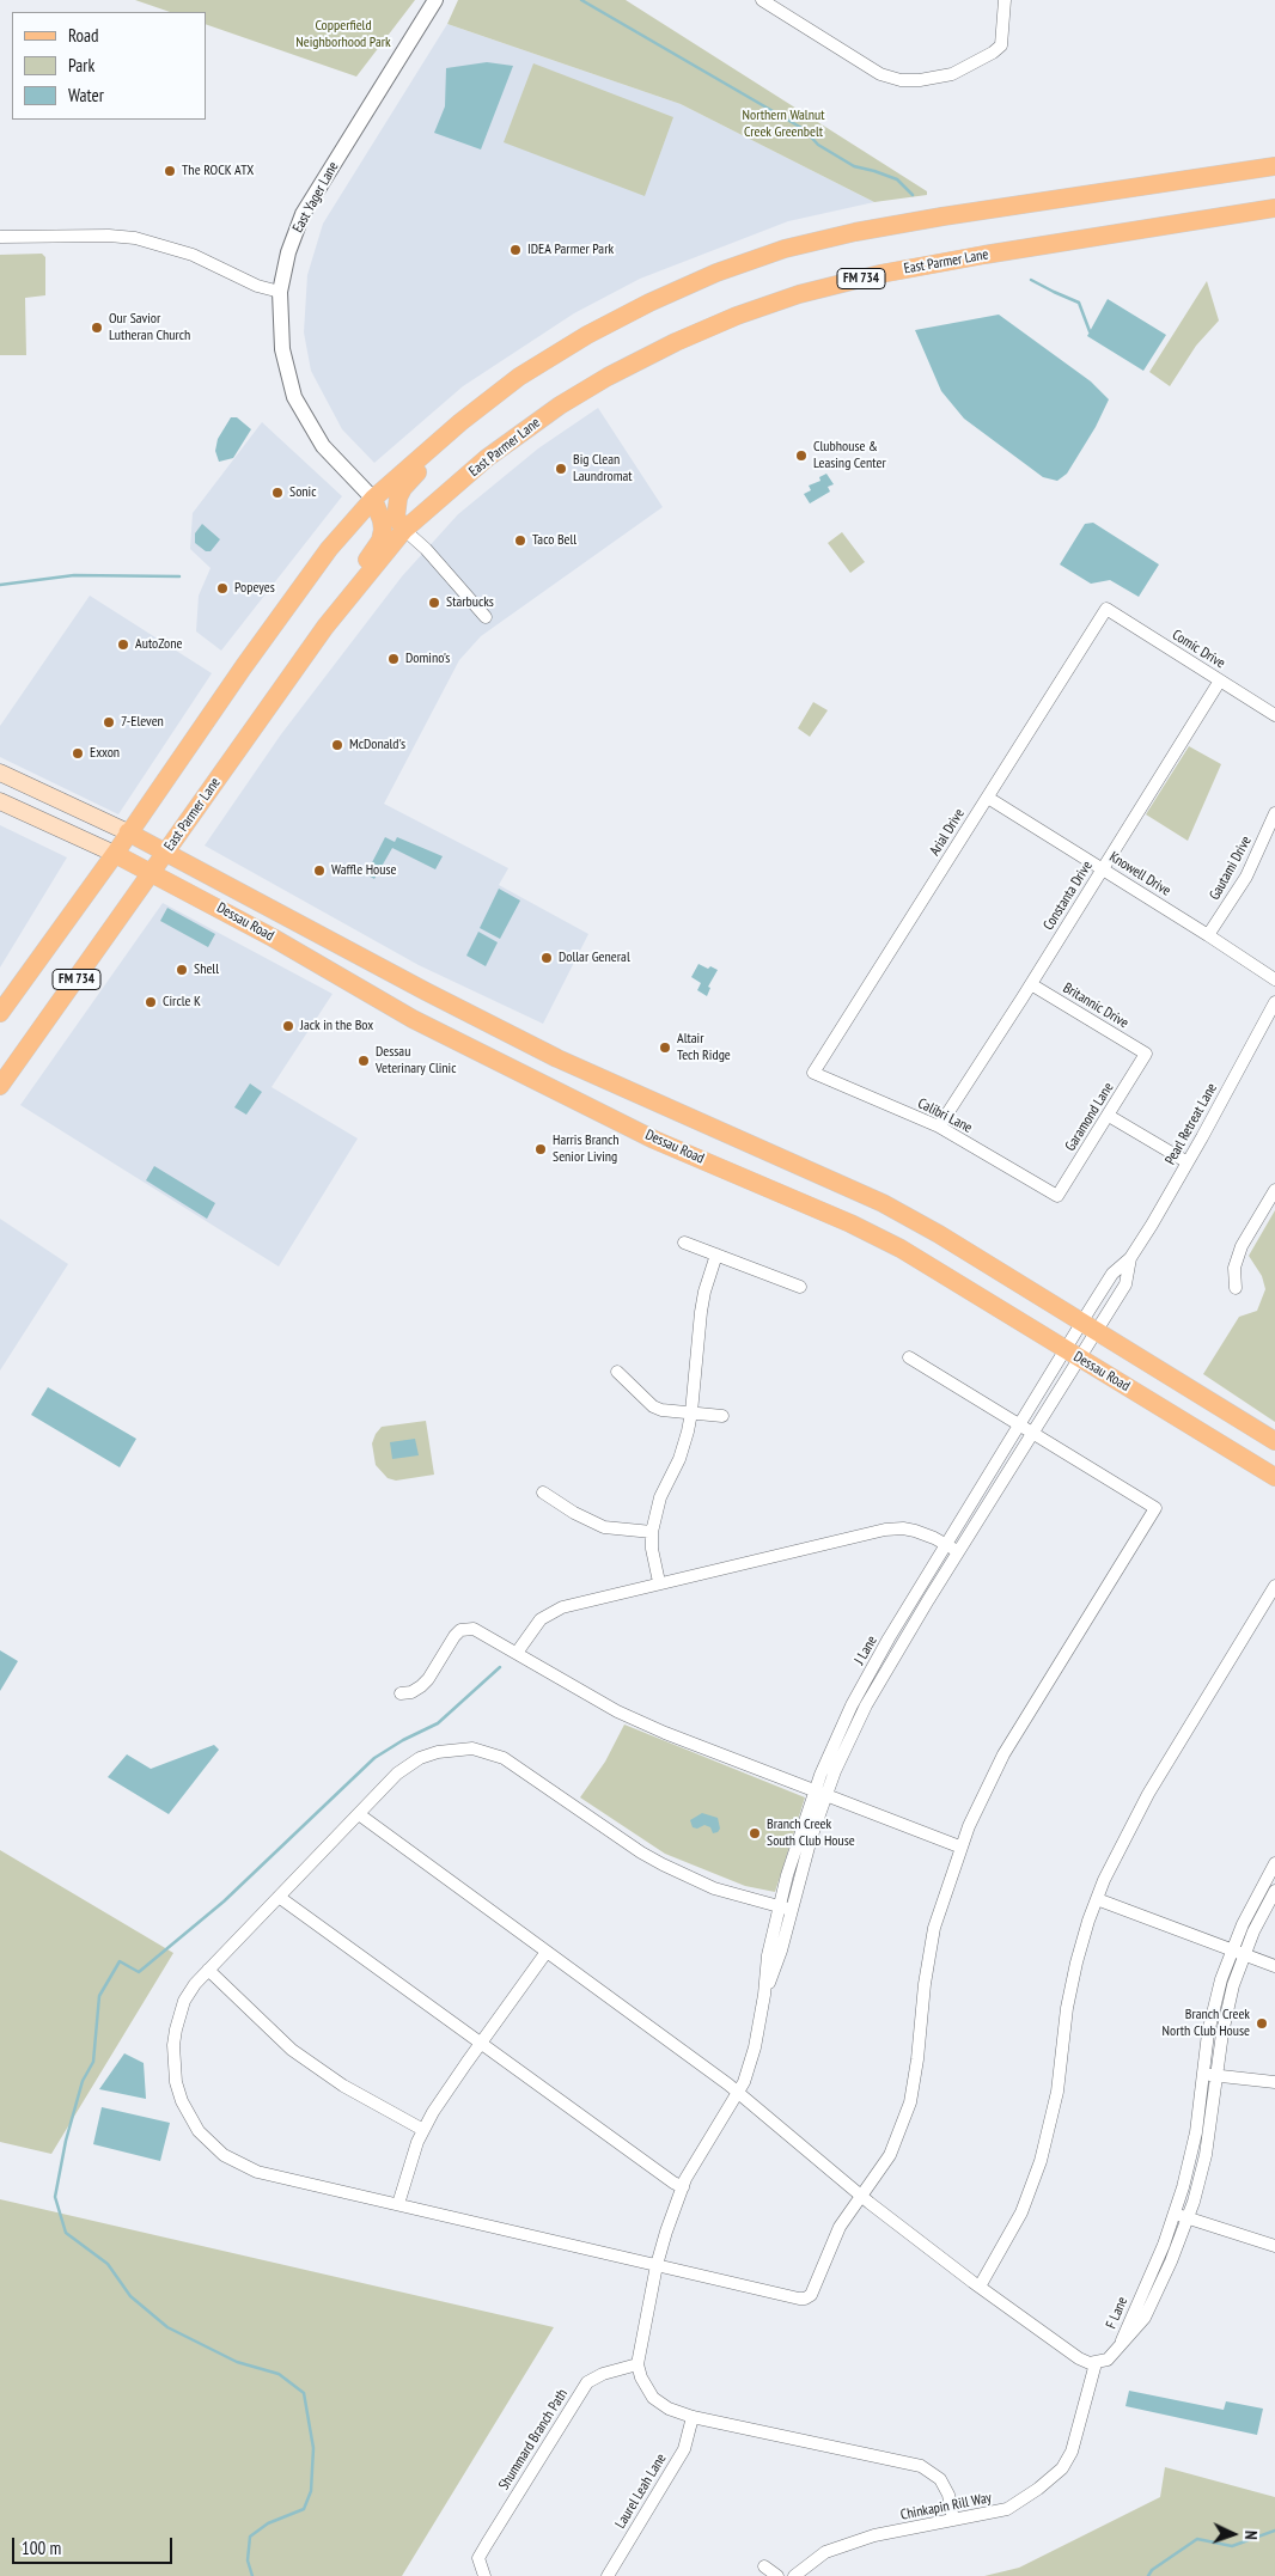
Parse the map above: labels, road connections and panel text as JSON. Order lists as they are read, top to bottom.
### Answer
{
  "streets": {
    "main road": ["East Parmer Lane", "FM 734", "Dessau Road"],
    "street": [
      "East Yager Lane",
      "Comic Drive",
      "Arial Drive",
      "Gautami Drive",
      "Knowell Drive",
      "Constanta Drive",
      "Britannic Drive",
      "Calibri Lane",
      "Garamond Lane",
      "Pearl Retreat Lane",
      "J Lane",
      "F Lane",
      "Shummard Branch Path",
      "Laurel Leah Lane",
      "Chinkapin Rill Way"
    ]
  },
  "crossings": [
    ["East Yager Lane", "FM 734"],
    ["East Parmer Lane", "Dessau Road"],
    ["FM 734", "Dessau Road"],
    ["Comic Drive", "Arial Drive"],
    ["Comic Drive", "Constanta Drive"],
    ["Arial Drive", "Knowell Drive"],
    ["Arial Drive", "Calibri Lane"],
    ["Gautami Drive", "Knowell Drive"],
    ["Knowell Drive", "Constanta Drive"],
    ["Constanta Drive", "Britannic Drive"],
    ["Constanta Drive", "Calibri Lane"],
    ["Dessau Road", "Pearl Retreat Lane"],
    ["Dessau Road", "J Lane"],
    ["Britannic Drive", "Garamond Lane"],
    ["Calibri Lane", "Garamond Lane"],
    ["Pearl Retreat Lane", "J Lane"],
    ["J Lane", "Shummard Branch Path"]
  ],
  "parks": ["Copperfield Neighborhood Park", "Northern Walnut Creek Greenbelt"],
  "places": [
    "The ROCK ATX",
    "IDEA Parmer Park",
    "Our Savior Lutheran Church",
    "Clubhouse & Leasing Center",
    "Big Clean Laundromat",
    "Sonic",
    "Taco Bell",
    "Popeyes",
    "Starbucks",
    "AutoZone",
    "Domino's",
    "7-Eleven",
    "McDonald's",
    "Exxon",
    "Waffle House",
    "Dollar General",
    "Shell",
    "Circle K",
    "Jack in the Box",
    "Altair Tech Ridge",
    "Dessau Veterinary Clinic",
    "Harris Branch Senior Living",
    "Branch Creek South Club House",
    "Branch Creek North Club House"
  ],
  "legend": ["Road", "Park", "Water"],
  "scale_bar": "100 m",
  "north": "right"
}
